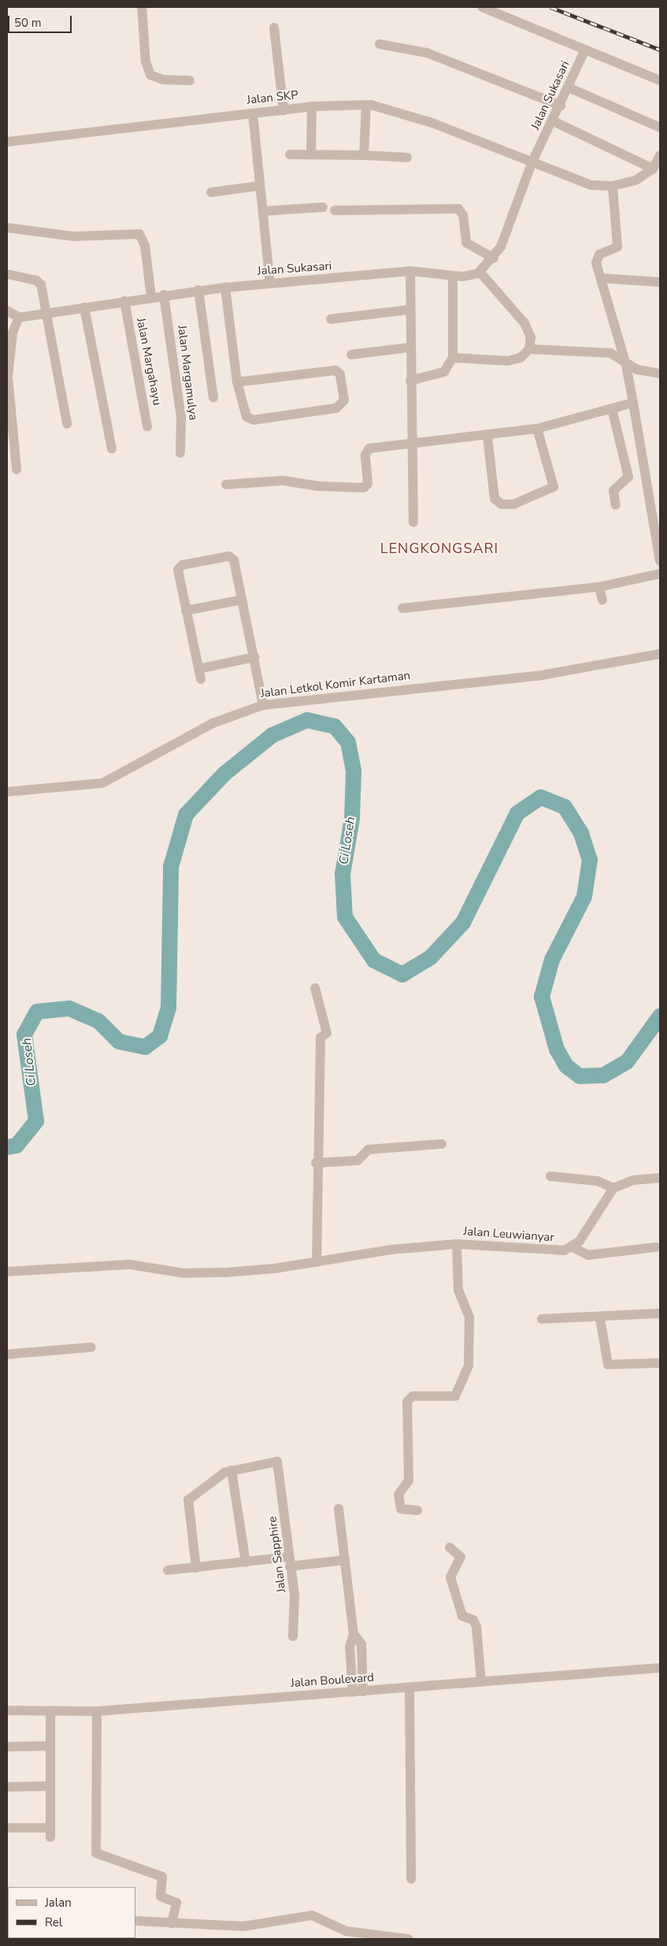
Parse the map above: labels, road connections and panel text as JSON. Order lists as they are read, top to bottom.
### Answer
{
  "streets": {
    "street": [
      "Jalan Sukasari",
      "Jalan SKP",
      "Jalan Margahayu",
      "Jalan Margamulya",
      "Jalan Letkol Komir Kartaman",
      "Jalan Leuwianyar",
      "Jalan Sapphire",
      "Jalan Boulevard"
    ]
  },
  "crossings": [
    ["Jalan Sukasari", "Jalan SKP"],
    ["Jalan Sukasari", "Jalan Margahayu"],
    ["Jalan Sukasari", "Jalan Margamulya"]
  ],
  "districts": ["LENGKONGSARI"],
  "water": ["Ci Loseh"],
  "legend": ["Jalan", "Rel"],
  "scale_bar": "50 m"
}
